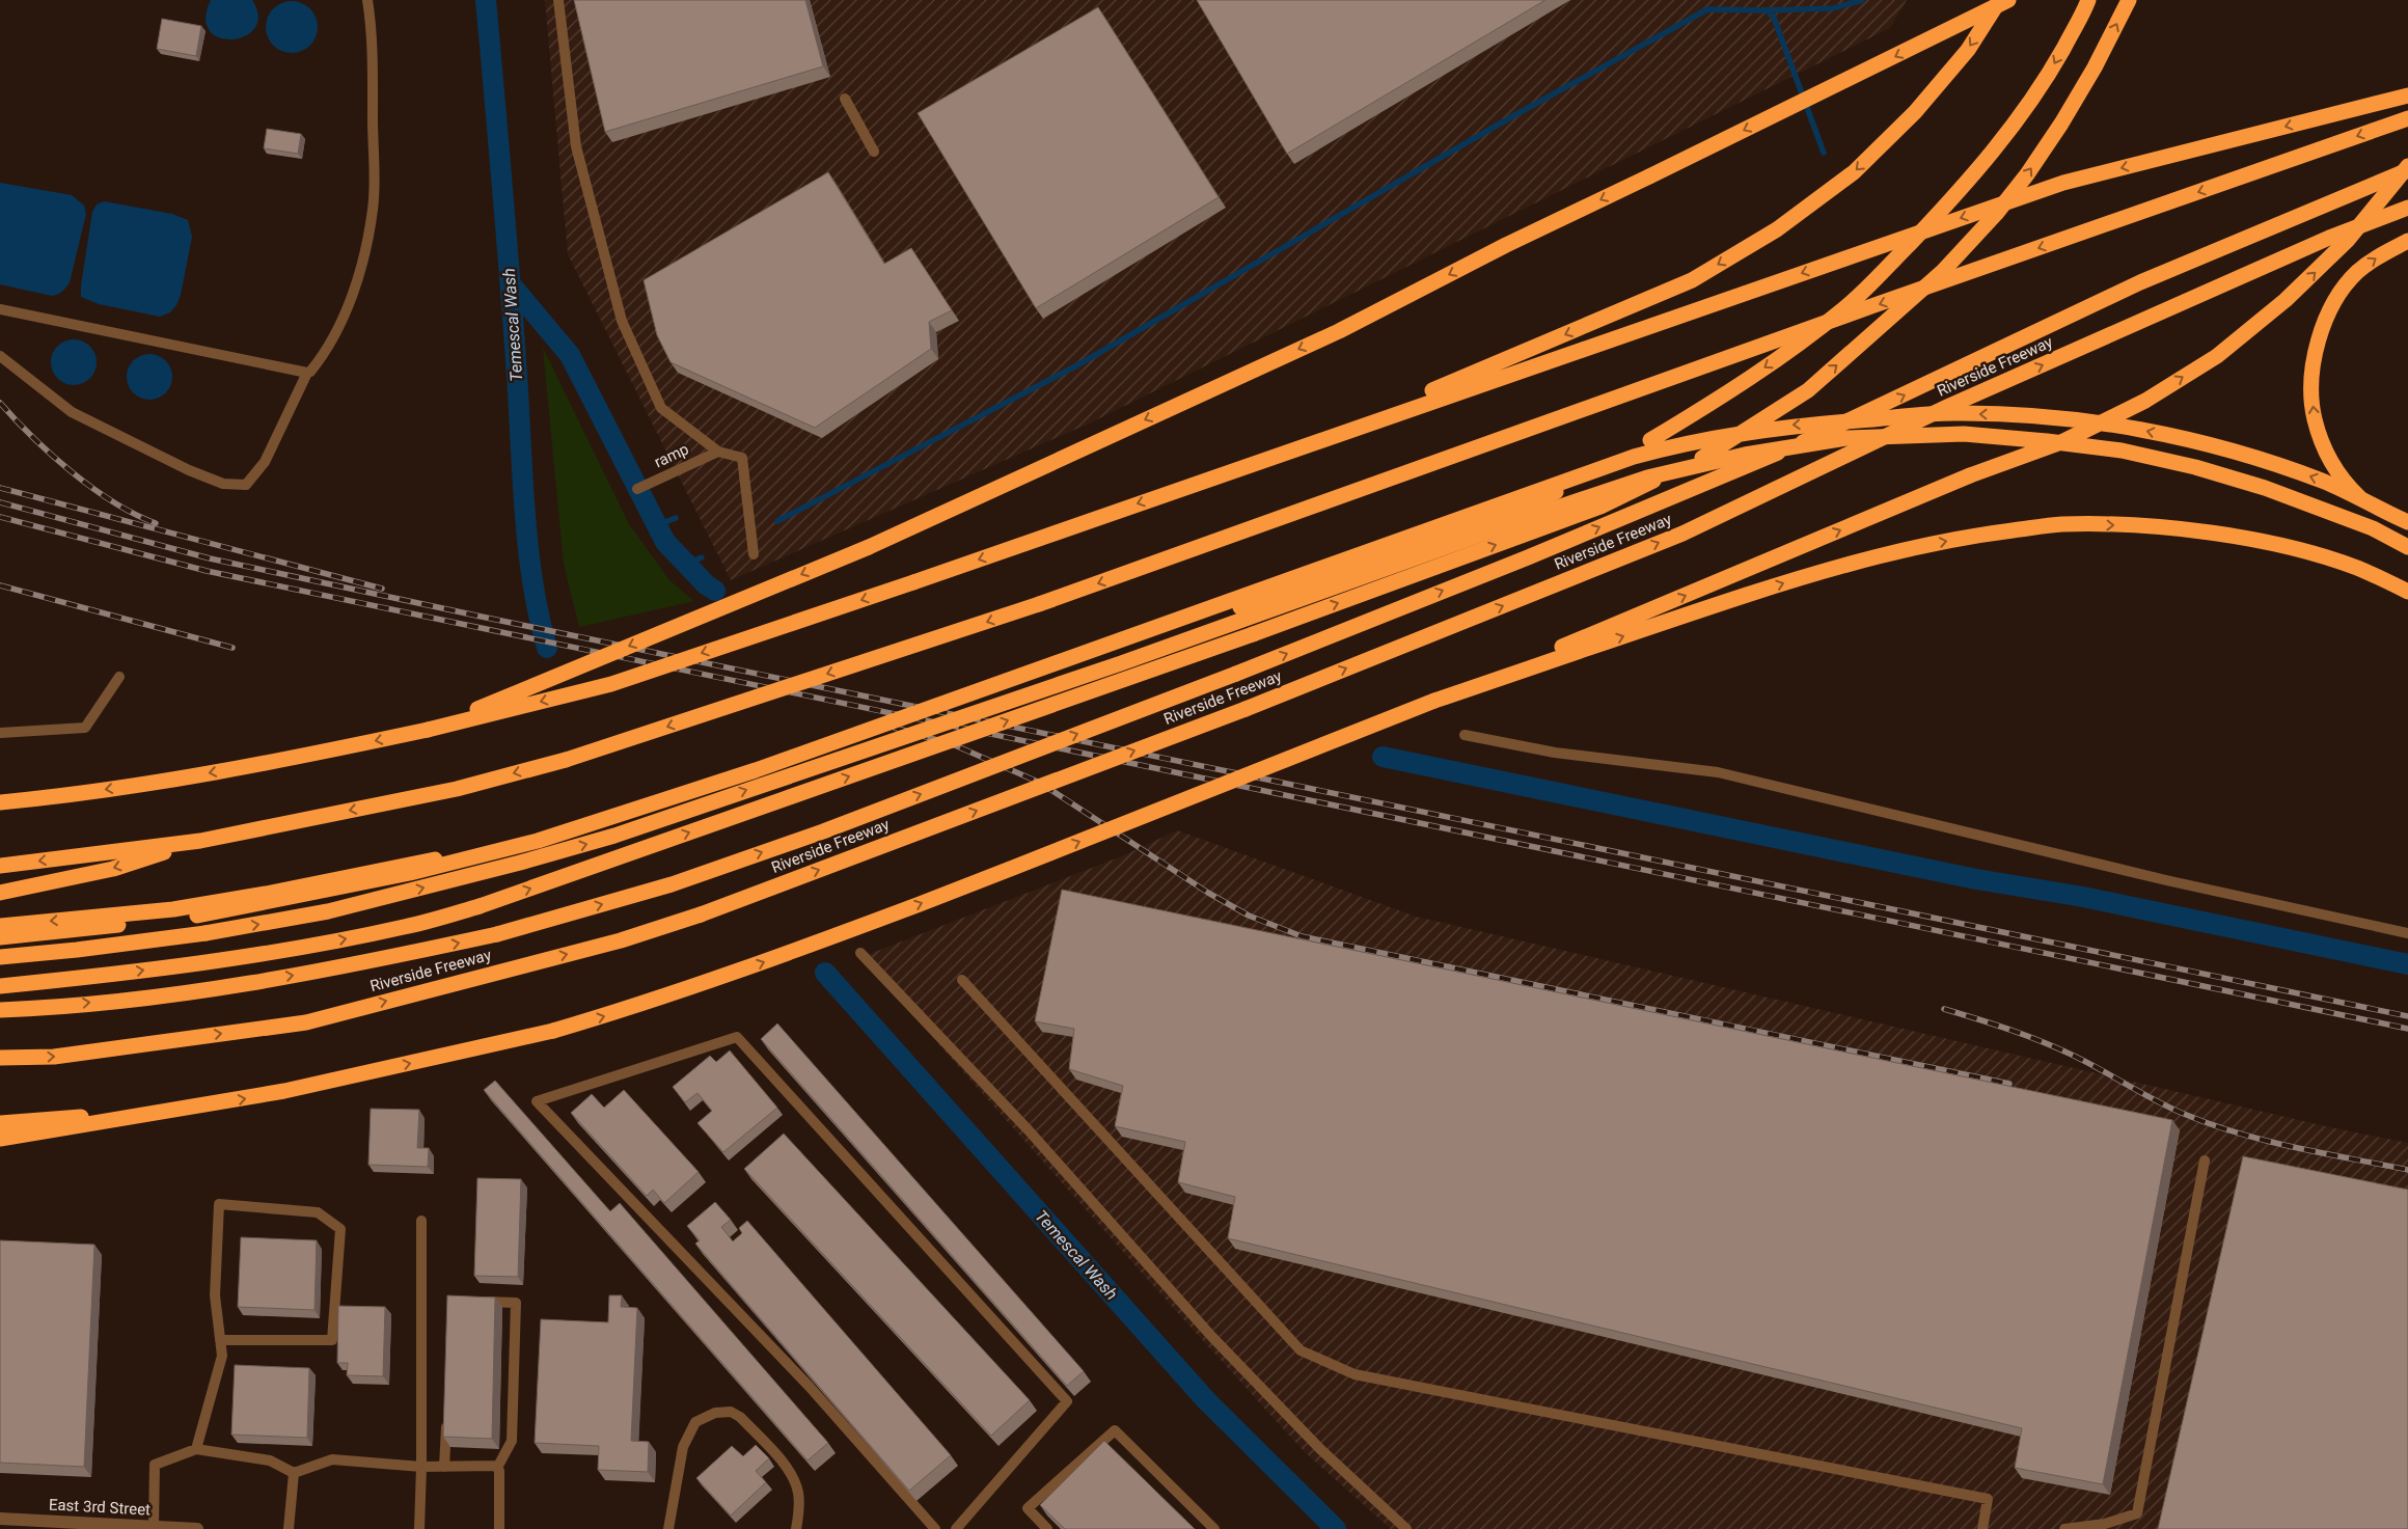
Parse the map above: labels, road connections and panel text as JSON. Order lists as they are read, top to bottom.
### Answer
{
  "streets": {
    "highway": ["Riverside Freeway"],
    "street": ["East 3rd Street"],
    "lane": ["ramp"]
  },
  "water": ["Temescal Wash"]
}
